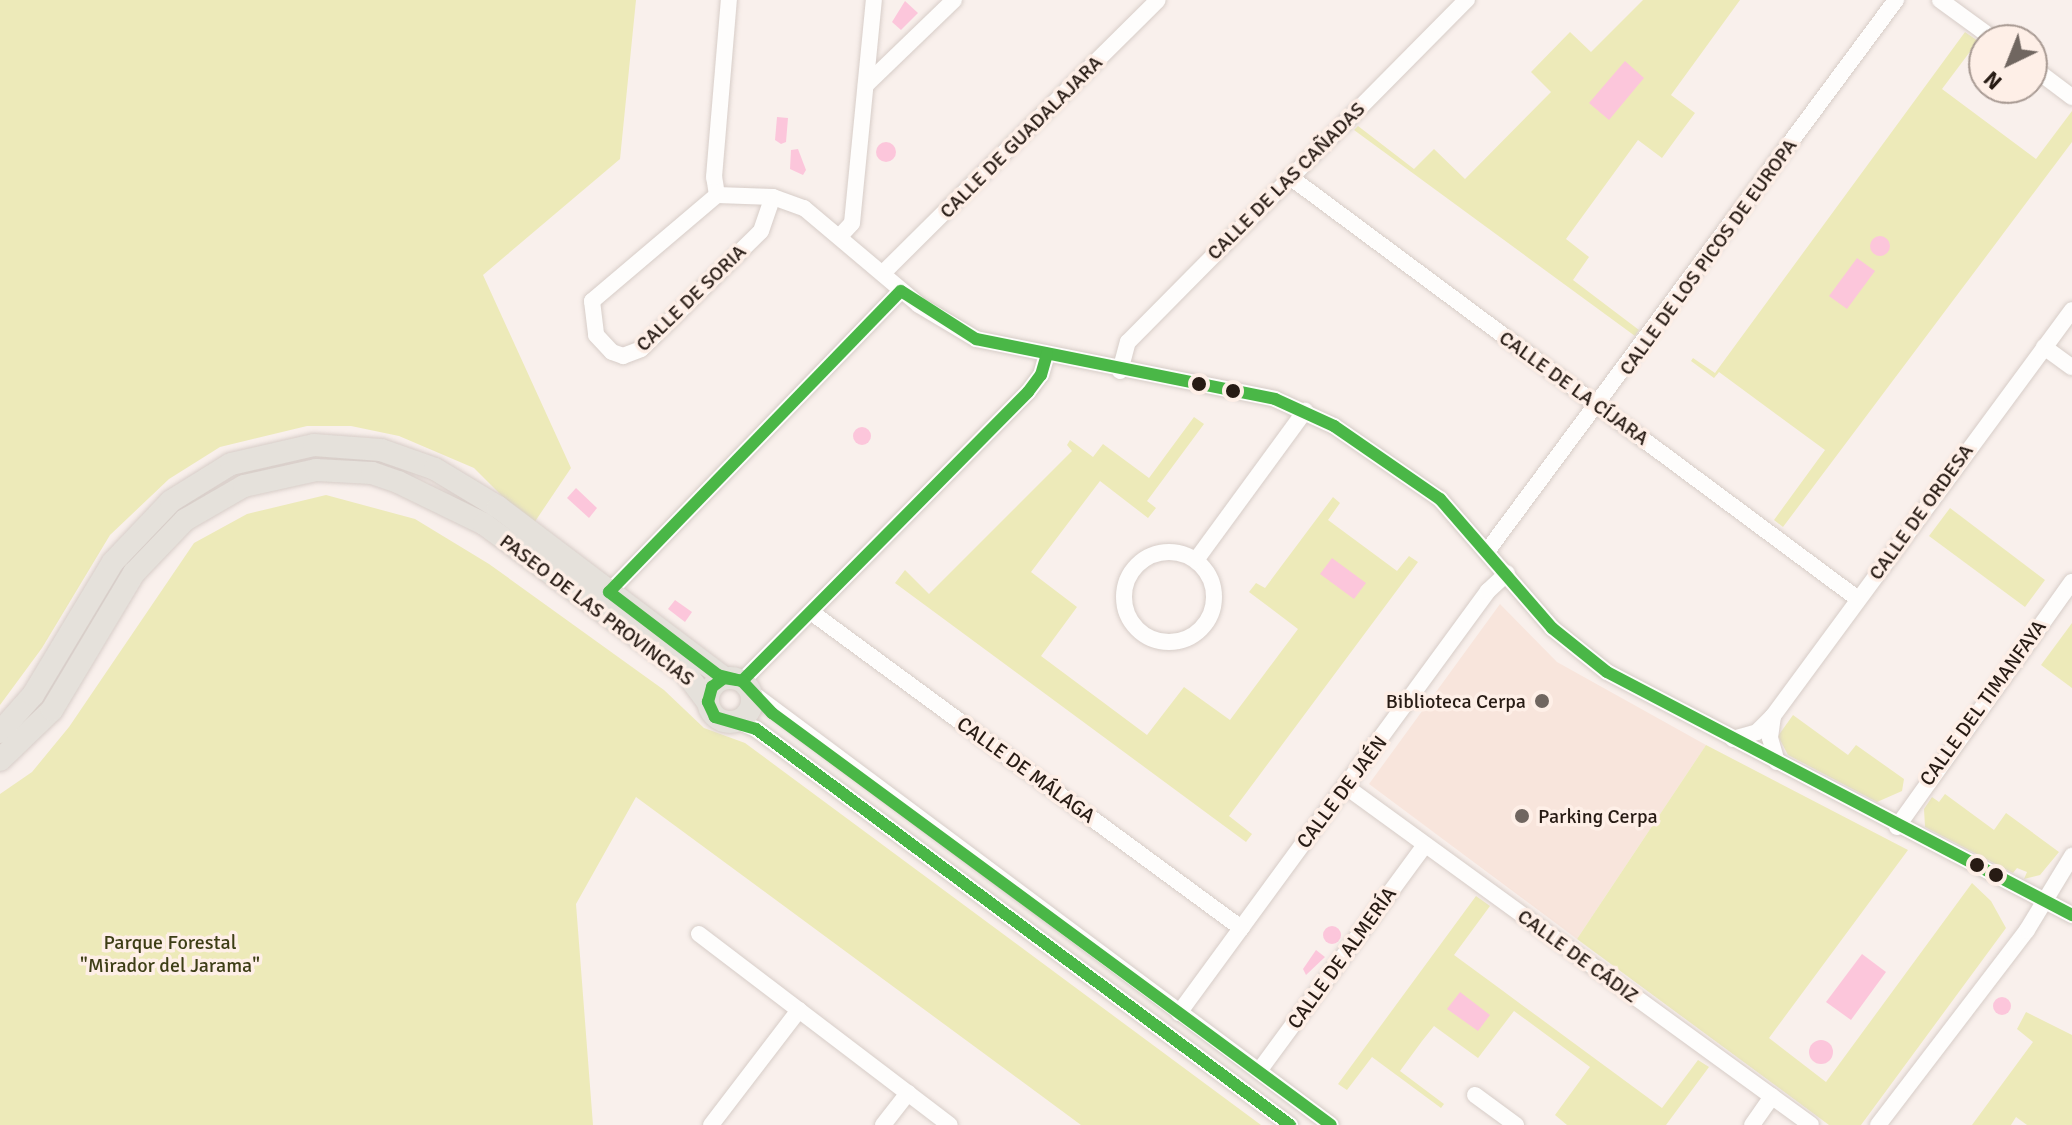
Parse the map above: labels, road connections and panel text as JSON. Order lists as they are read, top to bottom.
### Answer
{
  "streets": {
    "main road": ["PASEO DE LAS PROVINCIAS"],
    "street": [
      "CALLE DE GUADALAJARA",
      "CALLE DE LAS CAÑADAS",
      "CALLE DE LOS PICOS DE EUROPA",
      "CALLE DE SORIA",
      "CALLE DE LA CÍJARA",
      "CALLE DE ORDESA",
      "CALLE DEL TIMANFAYA",
      "CALLE DE MÁLAGA",
      "CALLE DE JAÉN",
      "CALLE DE CÁDIZ",
      "CALLE DE ALMERÍA"
    ]
  },
  "crossings": [
    ["CALLE DE LAS CAÑADAS", "CALLE DE LA CÍJARA"],
    ["CALLE DE LOS PICOS DE EUROPA", "CALLE DE LA CÍJARA"],
    ["CALLE DE LA CÍJARA", "CALLE DE ORDESA"],
    ["PASEO DE LAS PROVINCIAS", "CALLE DE JAÉN"],
    ["PASEO DE LAS PROVINCIAS", "CALLE DE ALMERÍA"],
    ["CALLE DE MÁLAGA", "CALLE DE JAÉN"],
    ["CALLE DE JAÉN", "CALLE DE CÁDIZ"],
    ["CALLE DE CÁDIZ", "CALLE DE ALMERÍA"]
  ],
  "parks": ["Parque Forestal \"Mirador del Jarama\""],
  "places": ["Biblioteca Cerpa", "Parking Cerpa"],
  "north": "bottom left"
}
